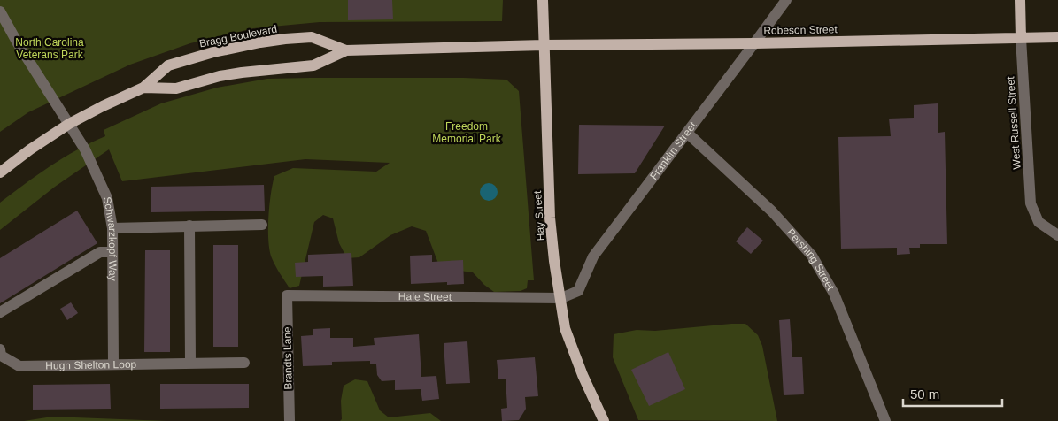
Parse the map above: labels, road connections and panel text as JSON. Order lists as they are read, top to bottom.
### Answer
{
  "streets": {
    "main road": [
      "Robeson Street",
      "Bragg Boulevard",
      "West Russell Street",
      "Hay Street"
    ],
    "street": [
      "Franklin Street",
      "Schwarzkopf Way",
      "Pershing Street",
      "Hale Street",
      "Brandts Lane",
      "Hugh Shelton Loop"
    ]
  },
  "crossings": [
    ["Robeson Street", "Bragg Boulevard"],
    ["Robeson Street", "West Russell Street"],
    ["Robeson Street", "Franklin Street"],
    ["Robeson Street", "Hay Street"],
    ["Bragg Boulevard", "Hay Street"],
    ["Bragg Boulevard", "Schwarzkopf Way"],
    ["Franklin Street", "Hay Street"],
    ["Franklin Street", "Pershing Street"],
    ["Franklin Street", "Hale Street"],
    ["Hay Street", "Hale Street"],
    ["Schwarzkopf Way", "Hugh Shelton Loop"],
    ["Hale Street", "Brandts Lane"]
  ],
  "parks": ["North Carolina Veterans Park", "Freedom Memorial Park"],
  "scale_bar": "50 m"
}
